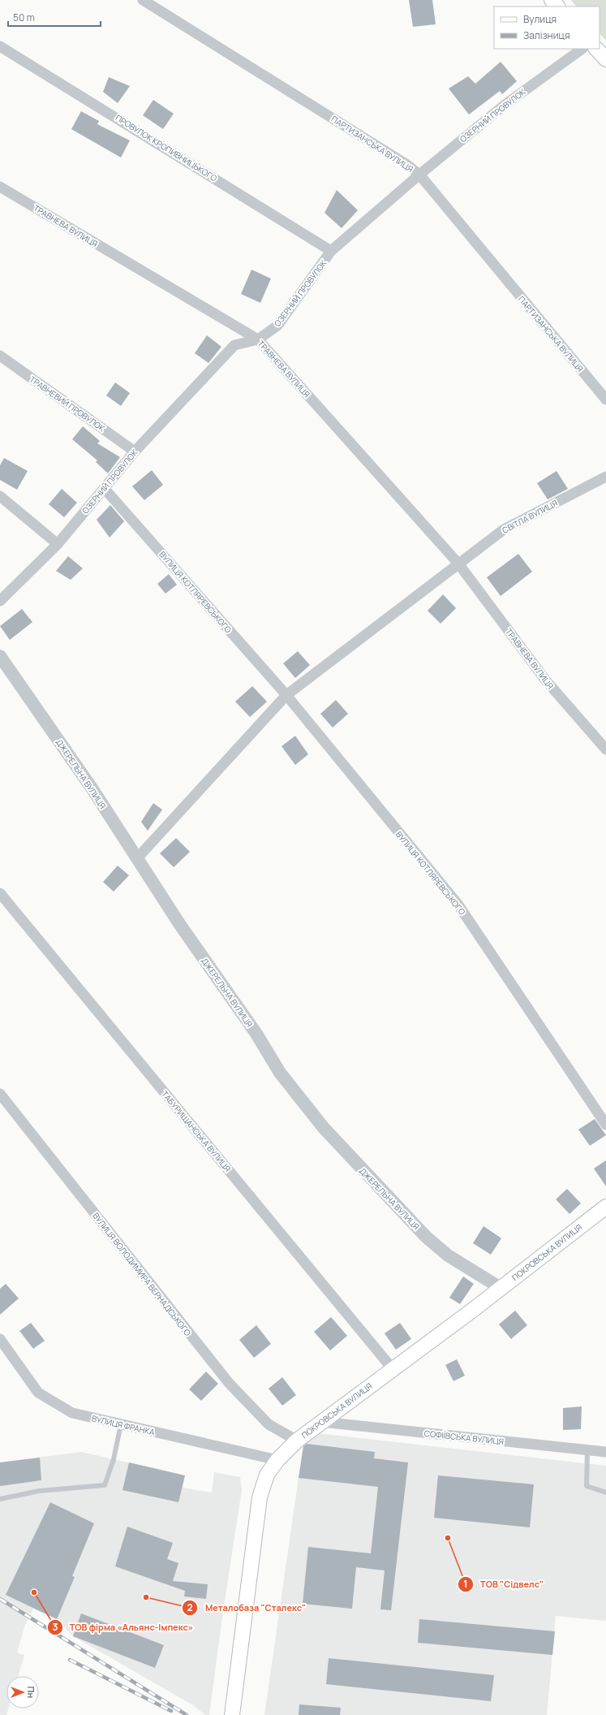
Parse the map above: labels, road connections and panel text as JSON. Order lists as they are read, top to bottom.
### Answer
{
  "streets": {
    "main road": ["ПОКРОВСЬКА ВУЛИЦЯ"],
    "street": [
      "ОЗЕРНИЙ ПРОВУЛОК",
      "ПАРТИЗАНСЬКА ВУЛИЦЯ",
      "ПРОВУЛОК КРОПИВНИЦЬКОГО",
      "ТРАВНЕВА ВУЛИЦЯ",
      "ТРАВНЕВИЙ ПРОВУЛОК",
      "СВІТЛА ВУЛИЦЯ",
      "ВУЛИЦЯ КОТЛЯРЕВСЬКОГО",
      "ДЖЕРЕЛЬНА ВУЛИЦЯ",
      "ТАБУРИЩАНСЬКА ВУЛИЦЯ",
      "ВУЛИЦЯ ВОЛОДИМИРА ВЕРНАДСЬКОГО",
      "ВУЛИЦЯ ФРАНКА",
      "СОФІЇВСЬКА ВУЛИЦЯ"
    ]
  },
  "crossings": [
    ["ОЗЕРНИЙ ПРОВУЛОК", "ПАРТИЗАНСЬКА ВУЛИЦЯ"],
    ["ОЗЕРНИЙ ПРОВУЛОК", "ПРОВУЛОК КРОПИВНИЦЬКОГО"],
    ["ОЗЕРНИЙ ПРОВУЛОК", "ТРАВНЕВА ВУЛИЦЯ"],
    ["ОЗЕРНИЙ ПРОВУЛОК", "ТРАВНЕВИЙ ПРОВУЛОК"],
    ["ОЗЕРНИЙ ПРОВУЛОК", "ВУЛИЦЯ КОТЛЯРЕВСЬКОГО"],
    ["ТРАВНЕВА ВУЛИЦЯ", "СВІТЛА ВУЛИЦЯ"],
    ["ДЖЕРЕЛЬНА ВУЛИЦЯ", "ПОКРОВСЬКА ВУЛИЦЯ"],
    ["ТАБУРИЩАНСЬКА ВУЛИЦЯ", "ПОКРОВСЬКА ВУЛИЦЯ"],
    ["ПОКРОВСЬКА ВУЛИЦЯ", "ВУЛИЦЯ ВОЛОДИМИРА ВЕРНАДСЬКОГО"],
    ["ПОКРОВСЬКА ВУЛИЦЯ", "ВУЛИЦЯ ФРАНКА"],
    ["ПОКРОВСЬКА ВУЛИЦЯ", "СОФІЇВСЬКА ВУЛИЦЯ"]
  ],
  "places": ["ТОВ \"Сідвелс\"", "ТОВ фірма «Альянс-Імпекс»", "Металобаза \"Сталекс\""],
  "legend": ["Вулиця", "Залізниця"],
  "scale_bar": "50 m",
  "north": "right"
}
